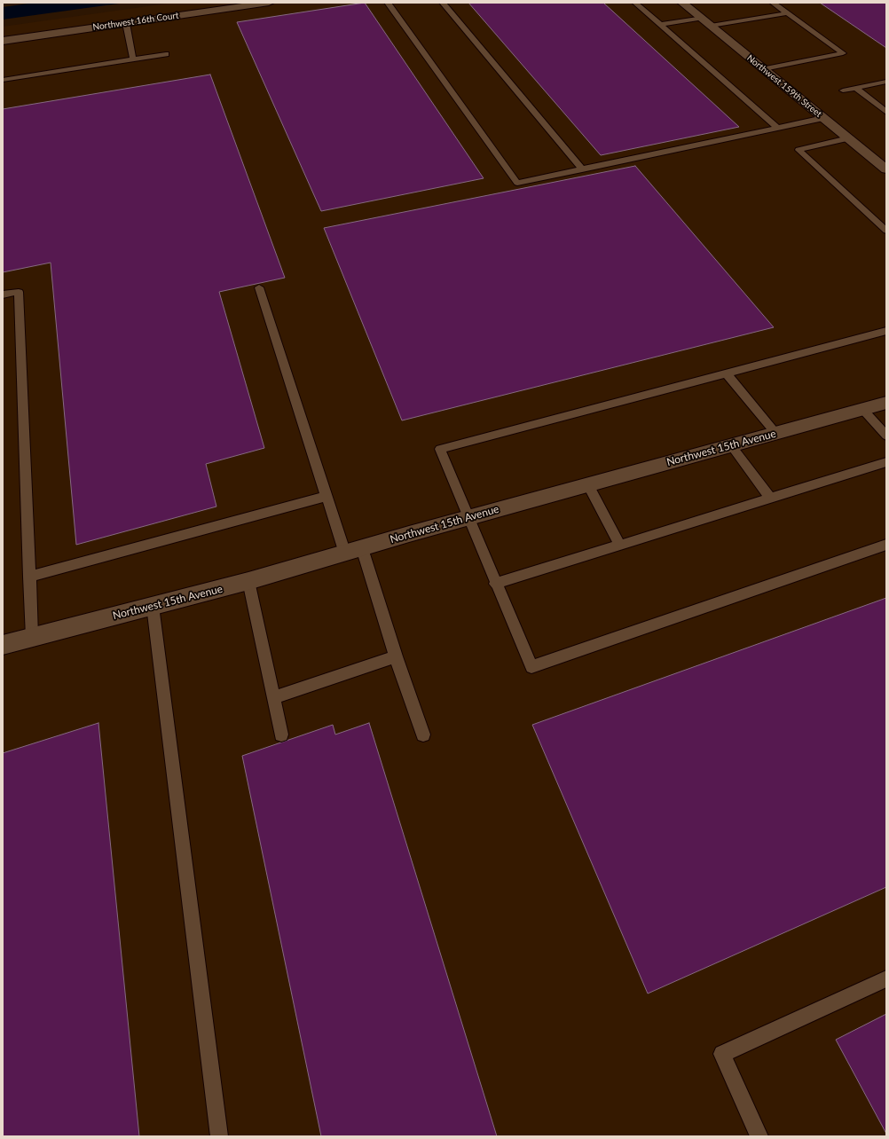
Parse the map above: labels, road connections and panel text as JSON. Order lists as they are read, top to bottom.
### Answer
{
  "streets": {
    "street": ["Northwest 16th Court", "Northwest 159th Street", "Northwest 15th Avenue"]
  }
}
